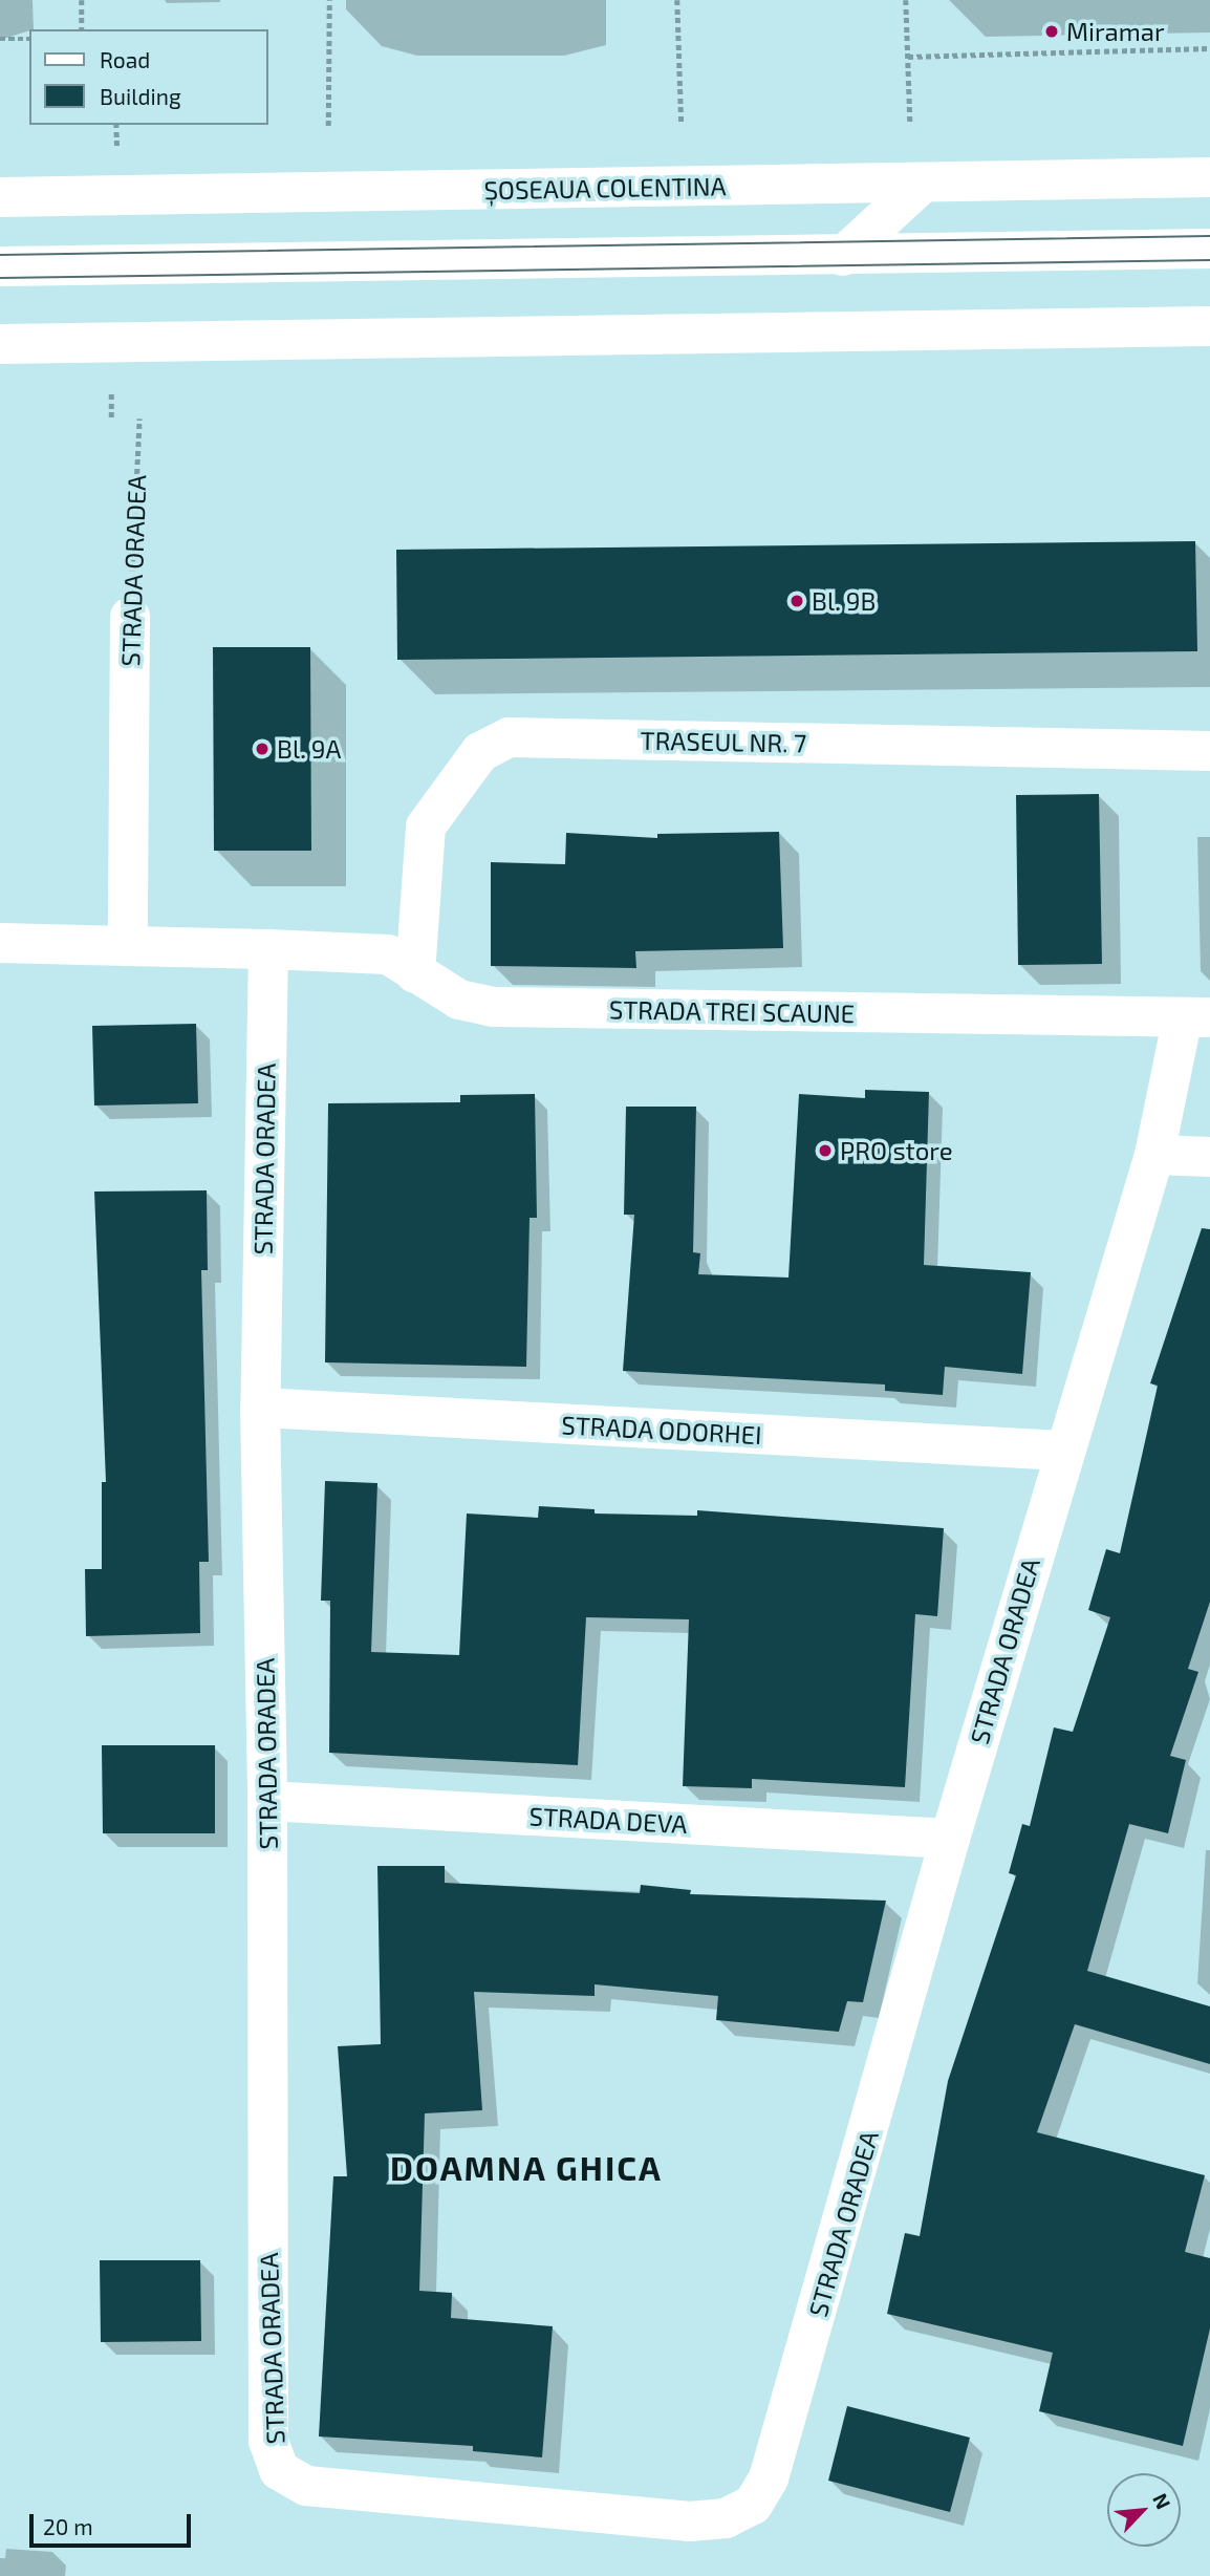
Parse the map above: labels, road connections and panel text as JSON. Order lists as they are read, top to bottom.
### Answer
{
  "streets": {
    "street": [
      "ȘOSEAUA COLENTINA",
      "STRADA ORADEA",
      "TRASEUL NR. 7",
      "STRADA TREI SCAUNE",
      "STRADA ODORHEI",
      "STRADA DEVA"
    ]
  },
  "crossings": [
    ["STRADA ORADEA", "STRADA TREI SCAUNE"],
    ["STRADA ORADEA", "STRADA ODORHEI"],
    ["STRADA ORADEA", "STRADA DEVA"],
    ["TRASEUL NR. 7", "STRADA TREI SCAUNE"]
  ],
  "districts": ["DOAMNA GHICA"],
  "places": [
    "Miramar",
    "Bl. 9B",
    "Bl. 9A",
    "PRO store"
  ],
  "legend": ["Road", "Building"],
  "scale_bar": "20 m",
  "north": "top right"
}
